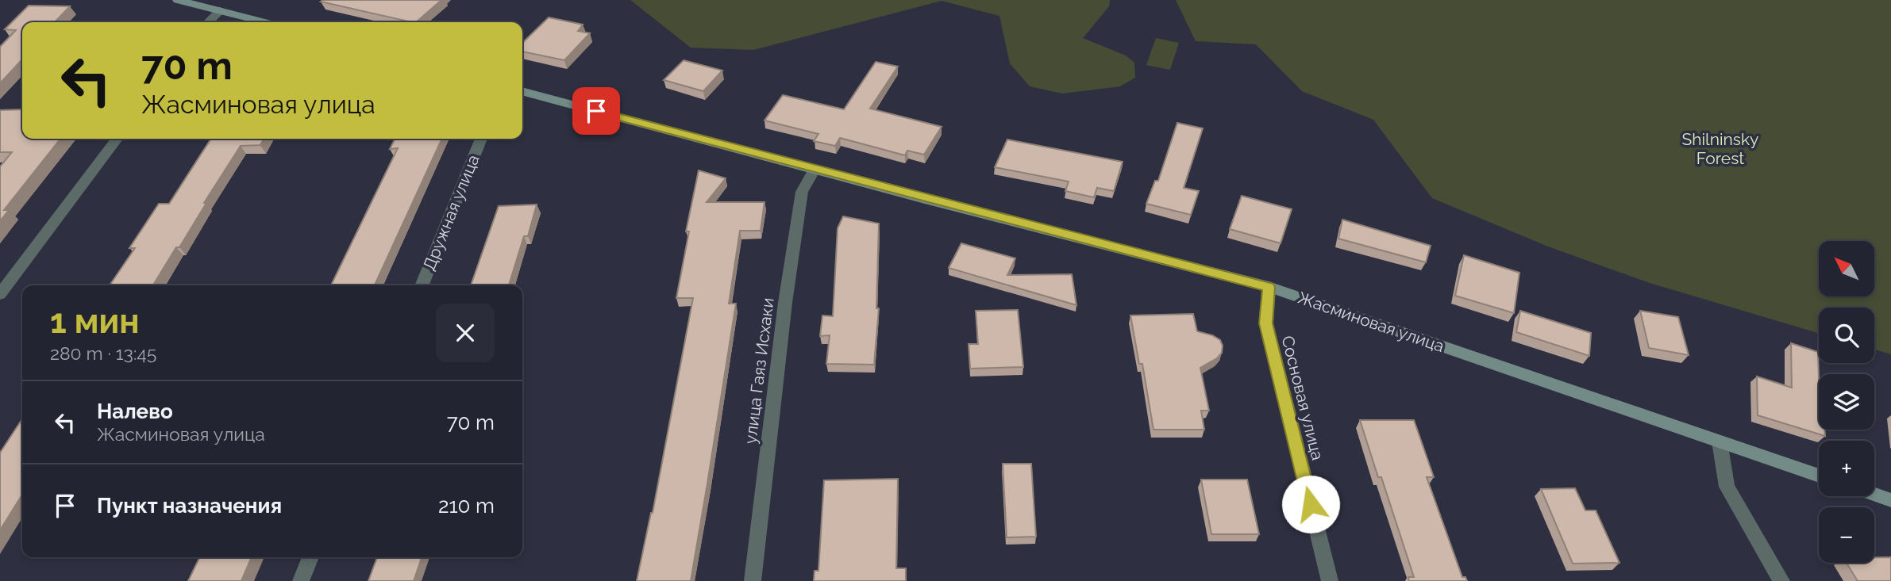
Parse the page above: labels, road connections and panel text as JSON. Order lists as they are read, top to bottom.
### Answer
{
  "streets": {
    "street": [
      "Дружная улица",
      "Жасминовая улица",
      "улица Гаяз Исхаки",
      "Сосновая улица"
    ]
  },
  "crossings": [
    ["Жасминовая улица", "улица Гаяз Исхаки"],
    ["Жасминовая улица", "Сосновая улица"]
  ],
  "parks": ["Shilninsky Forest"],
  "north": "top left",
  "page": {
    "turn": ["70 m", "Жасминовая улица"],
    "map_buttons": ["+", "−"],
    "heading": ["1 мин", "280 m · 13:45"],
    "list": [
      {
        "name": "Налево",
        "note": "Жасминовая улица",
        "value": "70 m"
      },
      {
        "name": "Пункт назначения",
        "value": "210 m"
      }
    ]
  }
}
